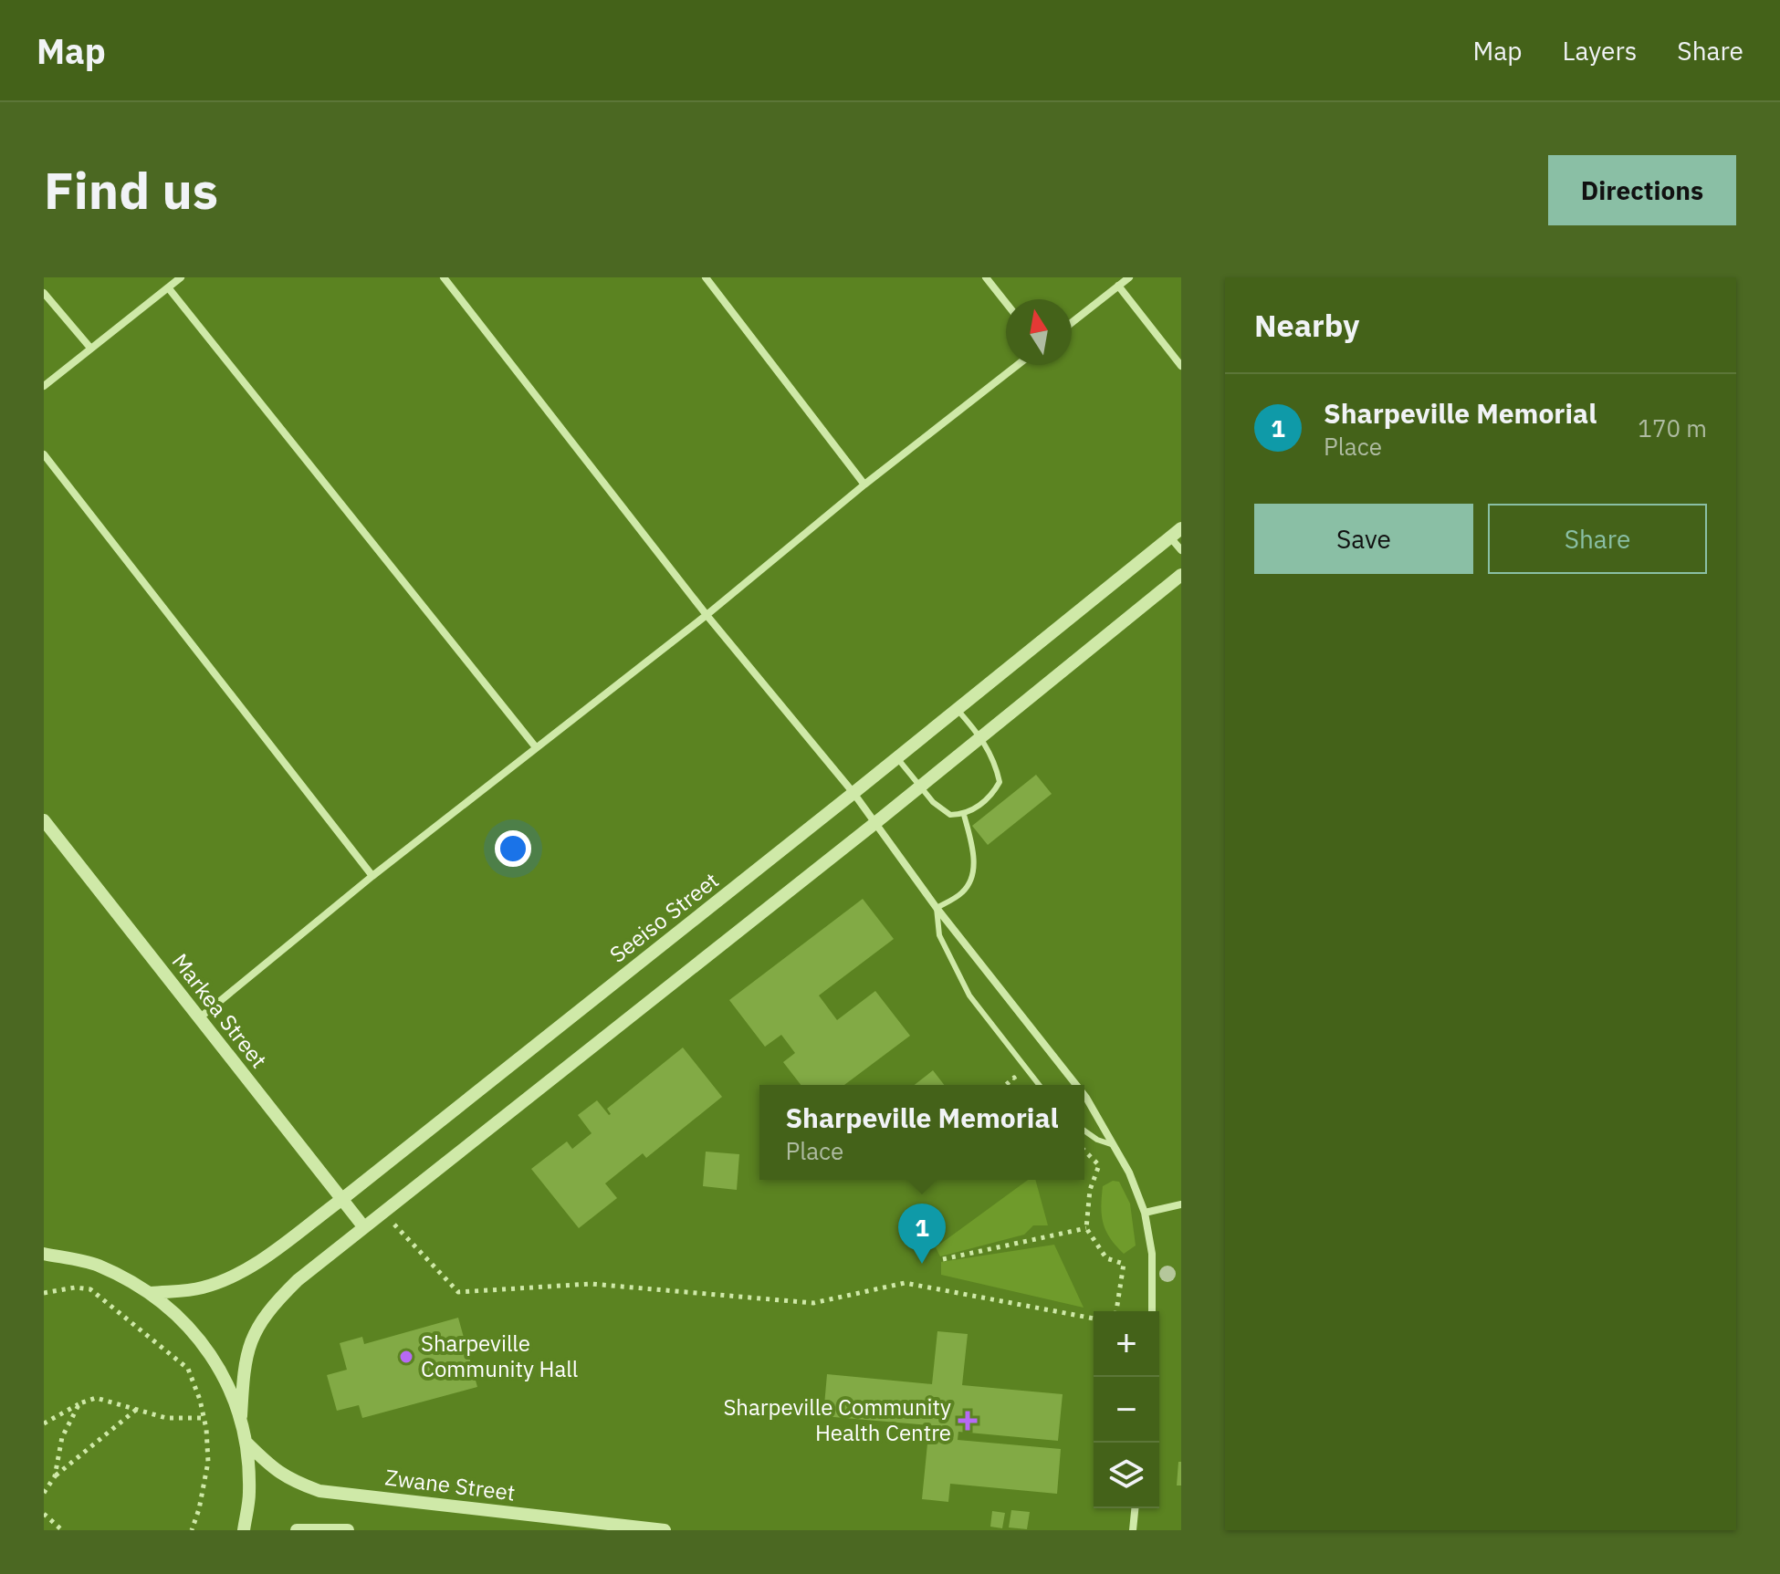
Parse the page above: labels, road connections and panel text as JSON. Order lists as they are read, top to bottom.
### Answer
{
  "streets": {
    "street": ["Seeiso Street", "Markea Street", "Zwane Street"]
  },
  "crossings": [
    ["Seeiso Street", "Markea Street"]
  ],
  "places": {
    "other": ["Sharpeville Community Hall"],
    "health": ["Sharpeville Community Health Centre"]
  },
  "north": "top",
  "page": {
    "header": "Map",
    "nav": ["Map", "Layers", "Share"],
    "buttons": [
      "Directions",
      ["Save", "Share"]
    ],
    "title": "Find us",
    "heading": "Nearby",
    "list": [
      {
        "mark": "1",
        "name": "Sharpeville Memorial",
        "note": "Place",
        "value": "170 m"
      }
    ],
    "popup": ["Sharpeville Memorial", "Place"],
    "pins": "1",
    "map_buttons": ["+", "−"]
  }
}
